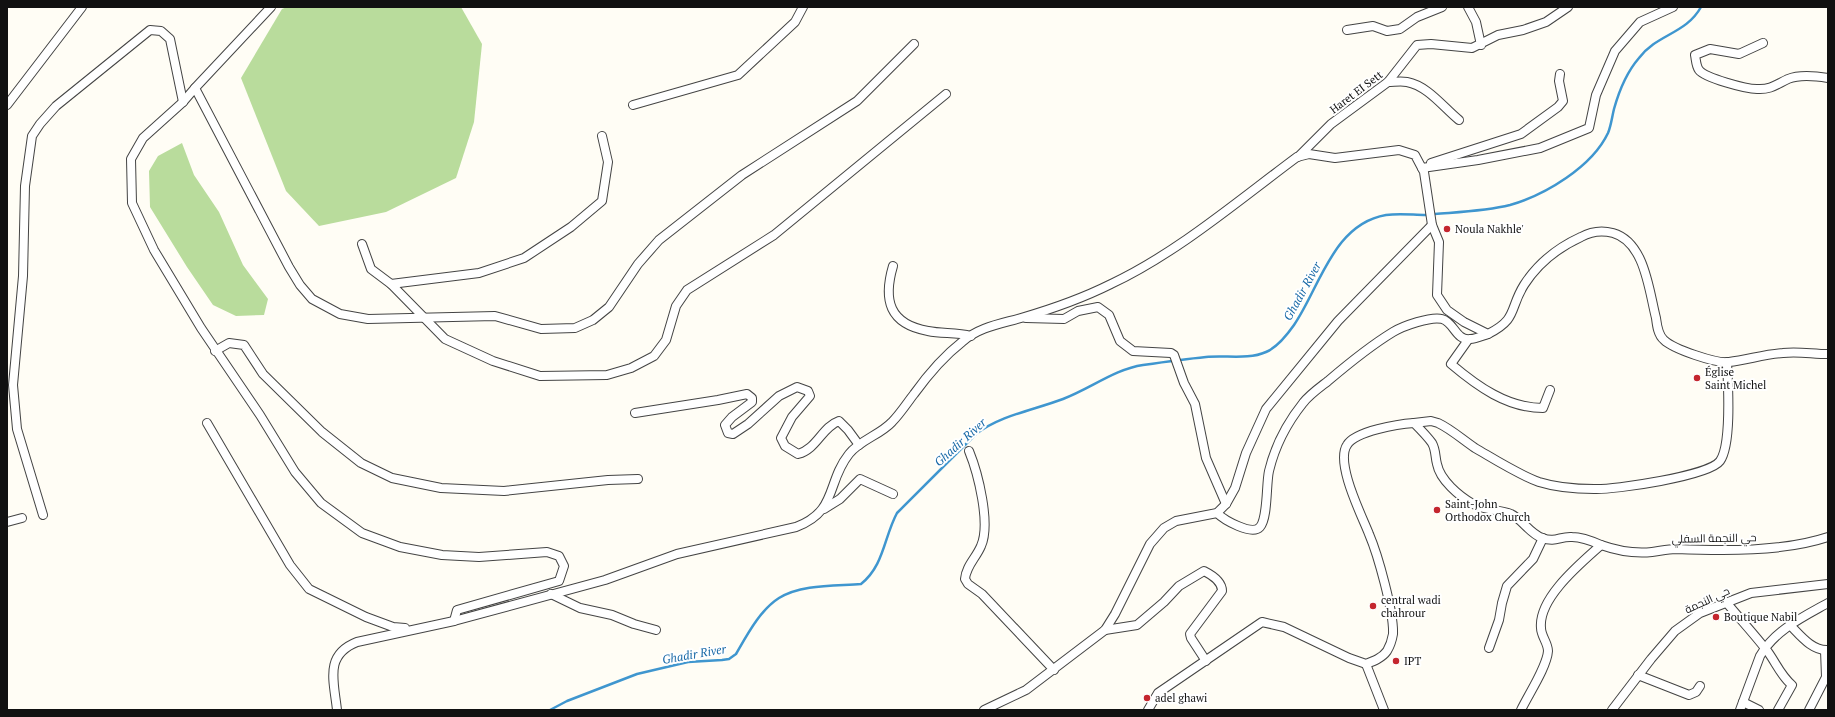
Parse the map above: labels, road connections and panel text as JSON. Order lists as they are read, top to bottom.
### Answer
{
  "streets": {
    "street": ["Haret EI Sett", "حي النجمة السفلي", "حي النجمة"]
  },
  "water": ["Ghadir River"],
  "places": [
    "Noula Nakhle'",
    "Église Saint Michel",
    "Saint-John Orthodox Church",
    "central wadi chahrour",
    "Boutique Nabil",
    "IPT",
    "adel ghawi"
  ]
}
